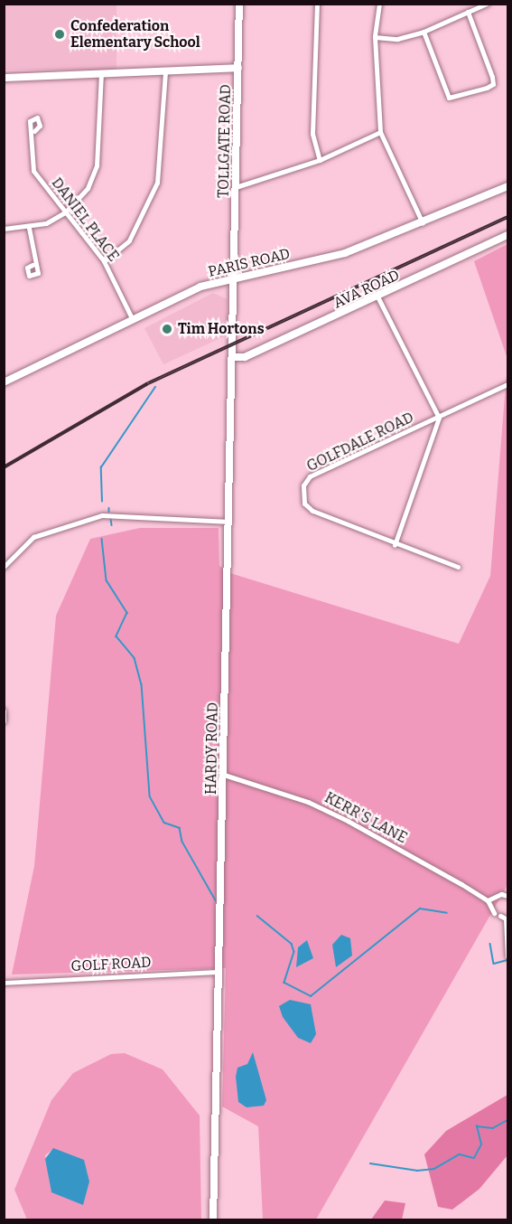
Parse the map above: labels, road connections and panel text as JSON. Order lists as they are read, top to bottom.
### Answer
{
  "streets": {
    "main road": [
      "TOLLGATE ROAD",
      "PARIS ROAD",
      "AVA ROAD",
      "HARDY ROAD"
    ],
    "street": [
      "DANIEL PLACE",
      "GOLFDALE ROAD",
      "KERR'S LANE",
      "GOLF ROAD"
    ]
  },
  "crossings": [
    ["TOLLGATE ROAD", "PARIS ROAD"],
    ["TOLLGATE ROAD", "HARDY ROAD"],
    ["DANIEL PLACE", "PARIS ROAD"],
    ["PARIS ROAD", "HARDY ROAD"],
    ["AVA ROAD", "HARDY ROAD"],
    ["HARDY ROAD", "KERR'S LANE"],
    ["HARDY ROAD", "GOLF ROAD"]
  ],
  "places": ["Confederation Elementary School", "Tim Hortons"]
}
